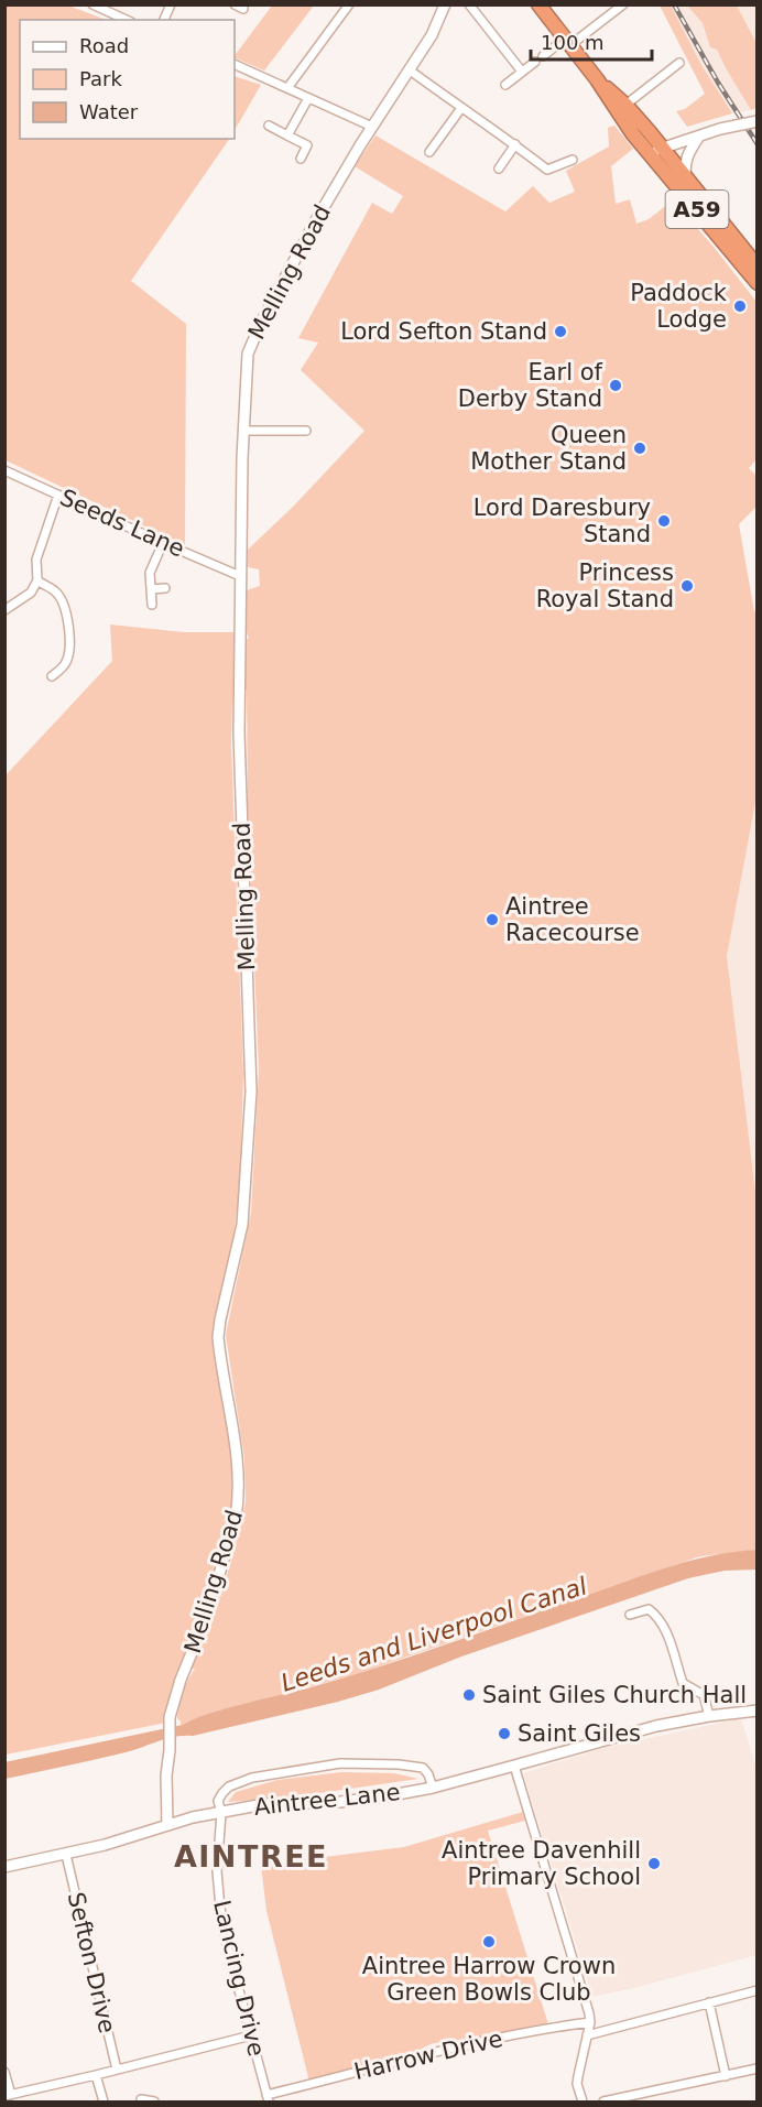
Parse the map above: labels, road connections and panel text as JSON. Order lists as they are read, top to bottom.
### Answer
{
  "streets": {
    "highway": ["A59"],
    "street": [
      "Melling Road",
      "Seeds Lane",
      "Aintree Lane",
      "Sefton Drive",
      "Lancing Drive",
      "Harrow Drive"
    ]
  },
  "crossings": [
    ["Melling Road", "Seeds Lane"],
    ["Melling Road", "Aintree Lane"],
    ["Aintree Lane", "Sefton Drive"],
    ["Aintree Lane", "Lancing Drive"],
    ["Lancing Drive", "Harrow Drive"]
  ],
  "districts": ["AINTREE"],
  "water": ["Leeds and Liverpool Canal"],
  "places": [
    "Paddock Lodge",
    "Lord Sefton Stand",
    "Earl of Derby Stand",
    "Queen Mother Stand",
    "Lord Daresbury Stand",
    "Princess Royal Stand",
    "Aintree Racecourse",
    "Saint Giles Church Hall",
    "Saint Giles",
    "Aintree Davenhill Primary School",
    "Aintree Harrow Crown Green Bowls Club"
  ],
  "legend": ["Road", "Park", "Water"],
  "scale_bar": "100 m"
}
